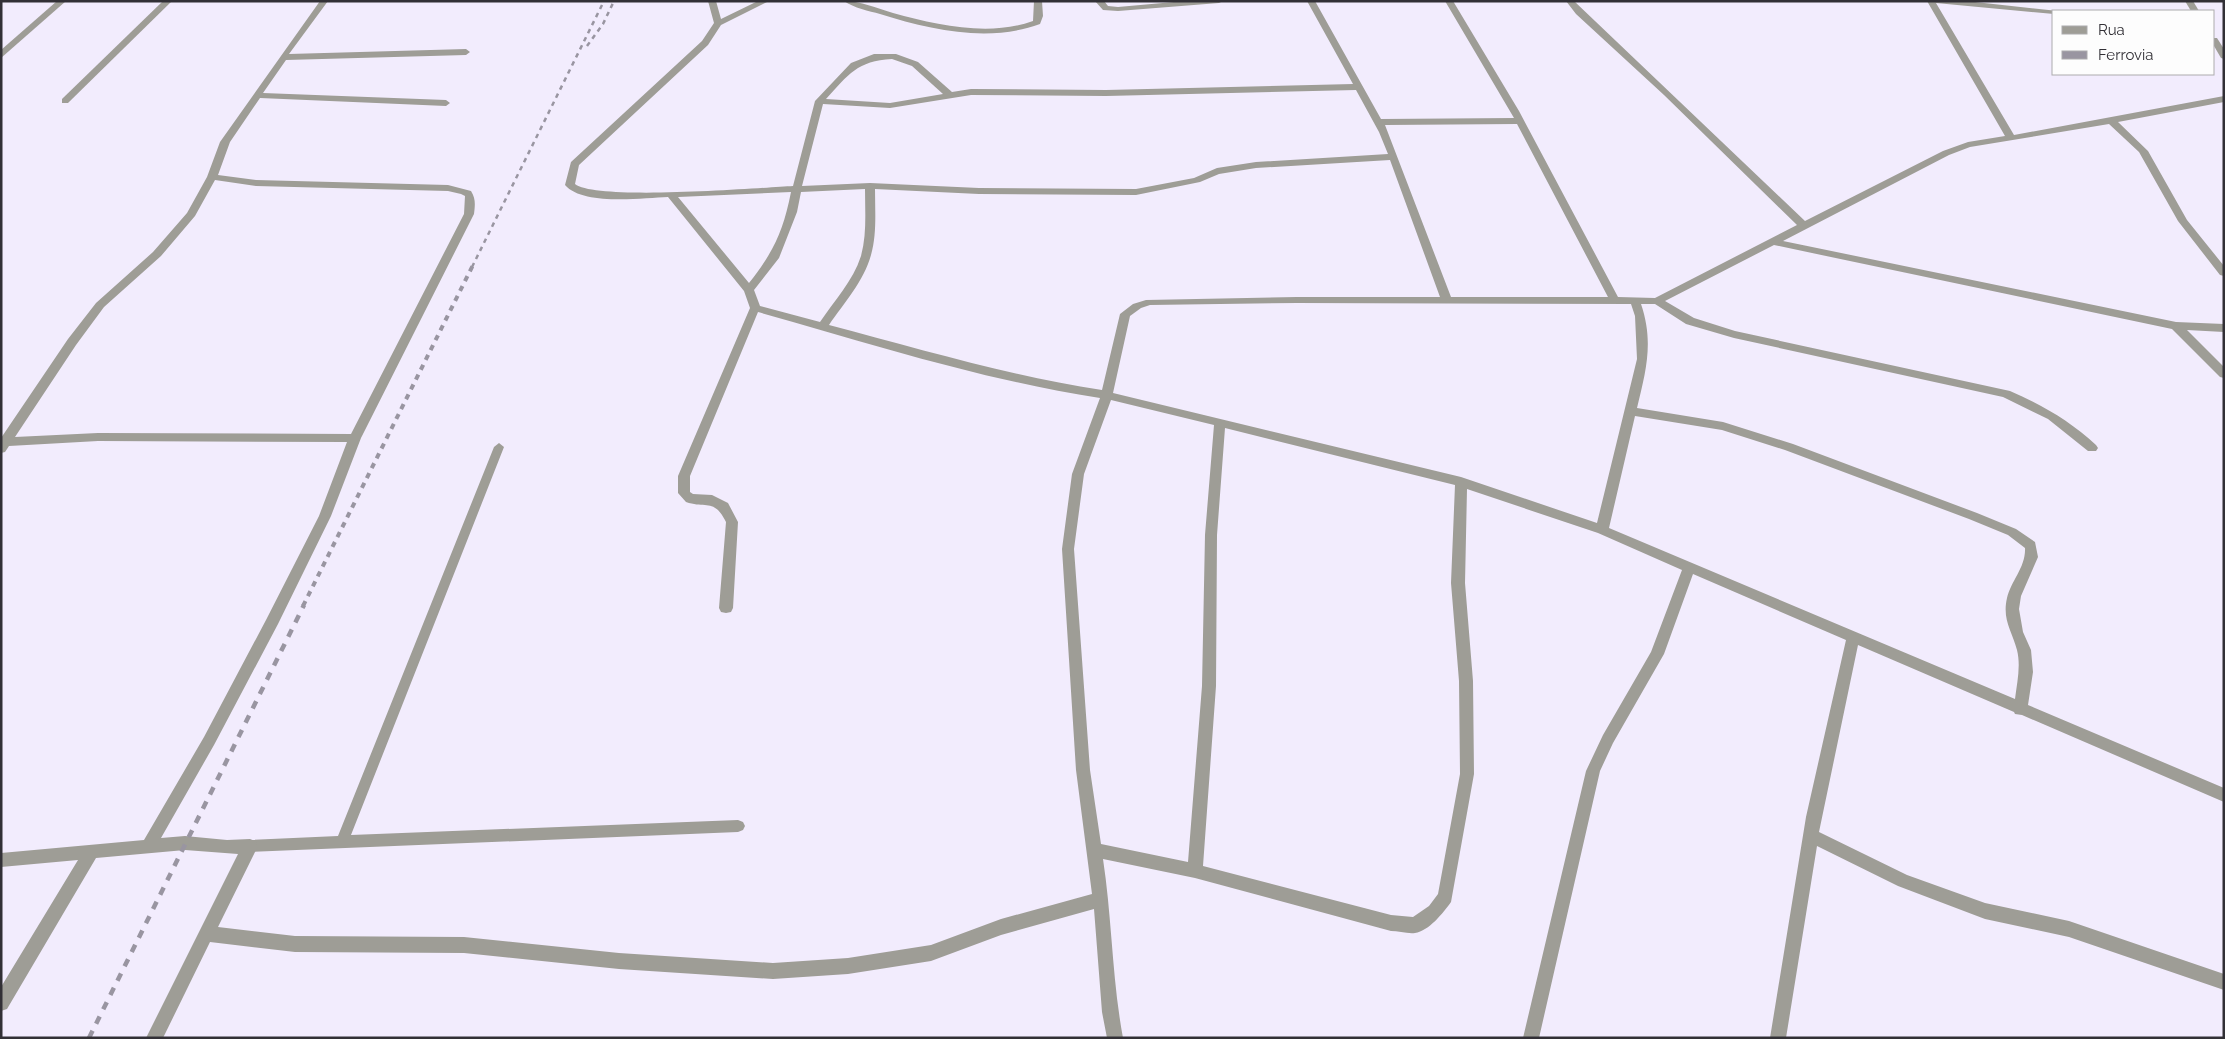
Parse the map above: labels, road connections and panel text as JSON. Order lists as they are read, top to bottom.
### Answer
{
  "legend": ["Rua", "Ferrovia"]
}
